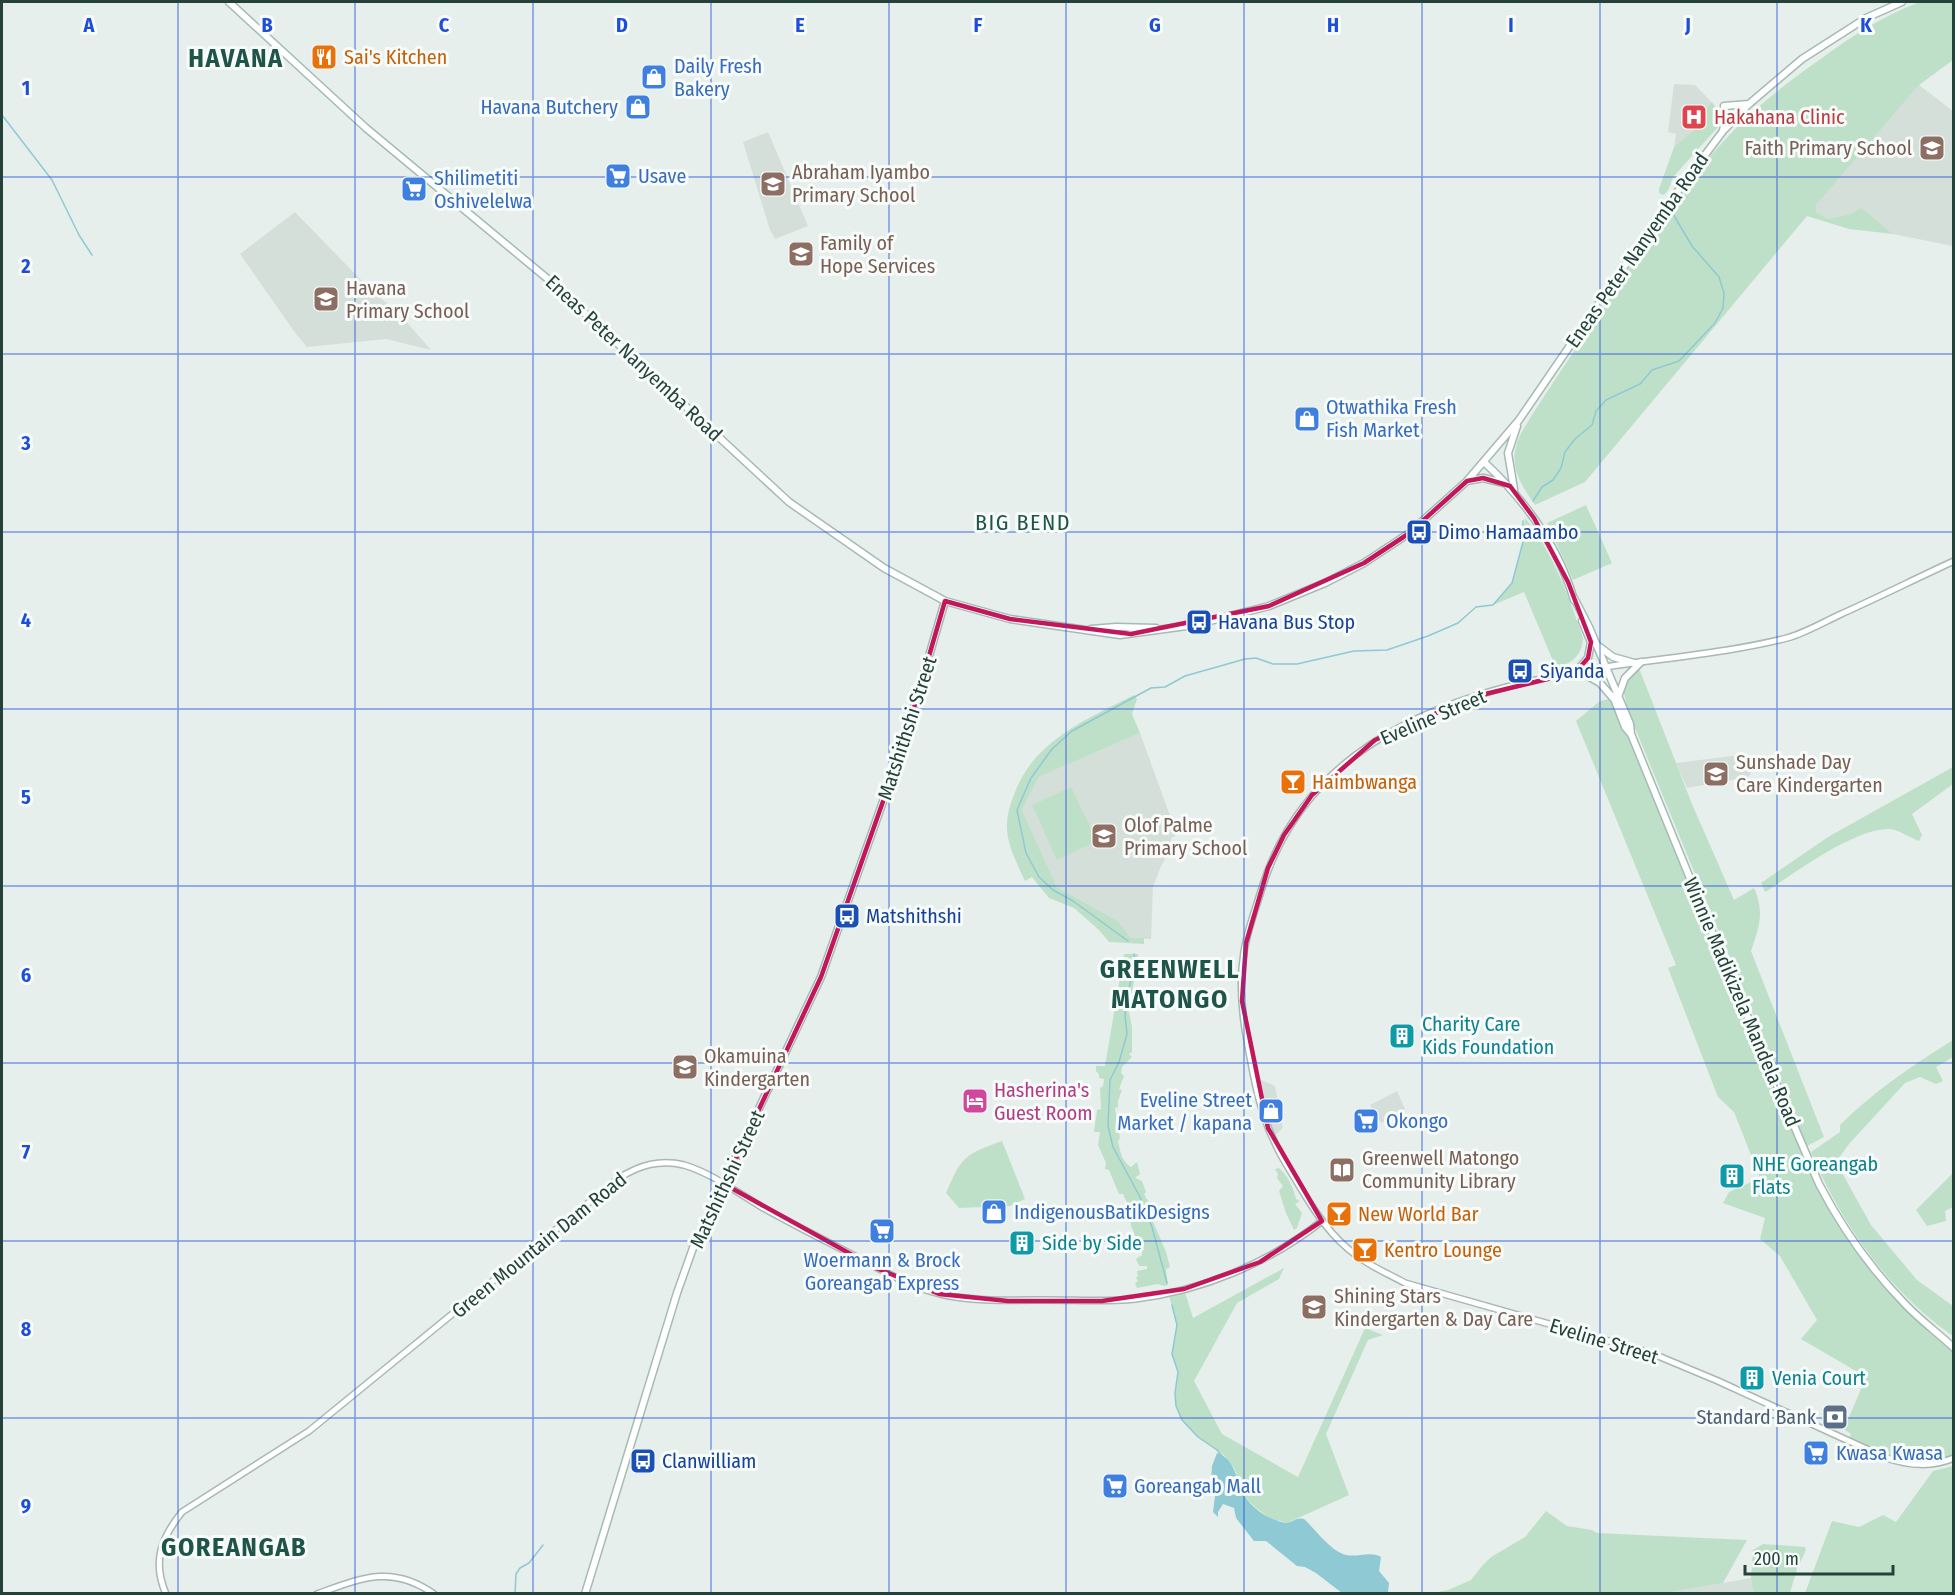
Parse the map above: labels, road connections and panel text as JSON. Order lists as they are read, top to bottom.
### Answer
{
  "streets": {
    "main road": ["Eneas Peter Nanyemba Road", "Matshithshi Street", "Winnie Madikizela Mandela Road"],
    "street": ["Eveline Street", "Green Mountain Dam Road"]
  },
  "crossings": [
    ["Eneas Peter Nanyemba Road", "Matshithshi Street"],
    ["Eneas Peter Nanyemba Road", "Winnie Madikizela Mandela Road"],
    ["Eveline Street", "Winnie Madikizela Mandela Road"],
    ["Eveline Street", "Green Mountain Dam Road"],
    ["Matshithshi Street", "Green Mountain Dam Road"]
  ],
  "districts": [
    "HAVANA",
    "BIG BEND",
    "GREENWELL MATONGO",
    "GOREANGAB"
  ],
  "places": {
    "restaurant": ["Sai's Kitchen"],
    "shop": [
      "Daily Fresh Bakery",
      "Havana Butchery",
      "Otwathika Fresh Fish Market",
      "Eveline Street Market / kapana",
      "IndigenousBatikDesigns"
    ],
    "hospital": ["Hakahana Clinic"],
    "school or university": [
      "Faith Primary School",
      "Abraham Iyambo Primary School",
      "Family of Hope Services",
      "Havana Primary School",
      "Sunshade Day Care Kindergarten",
      "Olof Palme Primary School",
      "Okamuina Kindergarten",
      "Shining Stars Kindergarten & Day Care"
    ],
    "supermarket": [
      "Usave",
      "Shilimetiti Oshivelelwa",
      "Okongo",
      "Woermann & Brock Goreangab Express",
      "Kwasa Kwasa",
      "Goreangab Mall"
    ],
    "bus stop": [
      "Dimo Hamaambo",
      "Havana Bus Stop",
      "Siyanda",
      "Matshithshi",
      "Clanwilliam"
    ],
    "bar": ["Haimbwanga", "New World Bar", "Kentro Lounge"],
    "building": [
      "Charity Care Kids Foundation",
      "NHE Goreangab Flats",
      "Side by Side",
      "Venia Court"
    ],
    "hotel": ["Hasherina's Guest Room"],
    "library": ["Greenwell Matongo Community Library"],
    "bank": ["Standard Bank"]
  },
  "scale_bar": "200 m",
  "grid": {
    "columns": [
      "A",
      "B",
      "C",
      "D",
      "E",
      "F",
      "G",
      "H",
      "I",
      "J",
      "K"
    ],
    "rows": [
      "1",
      "2",
      "3",
      "4",
      "5",
      "6",
      "7",
      "8",
      "9"
    ]
  }
}
